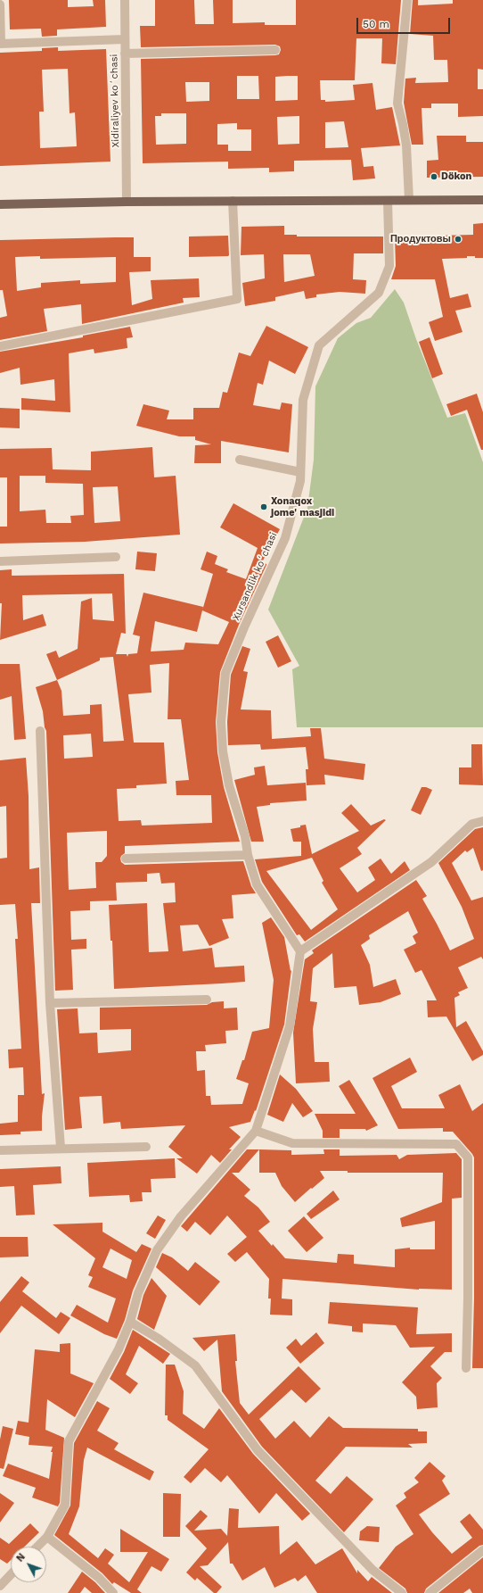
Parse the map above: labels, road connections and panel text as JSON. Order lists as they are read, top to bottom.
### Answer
{
  "streets": {
    "street": ["Xidiraliyev koʻchasi", "Xursandlik koʻchasi"]
  },
  "places": ["Dökon", "Продуктовы", "Xonaqox jome' masjidi"],
  "scale_bar": "50 m",
  "north": "top left"
}
